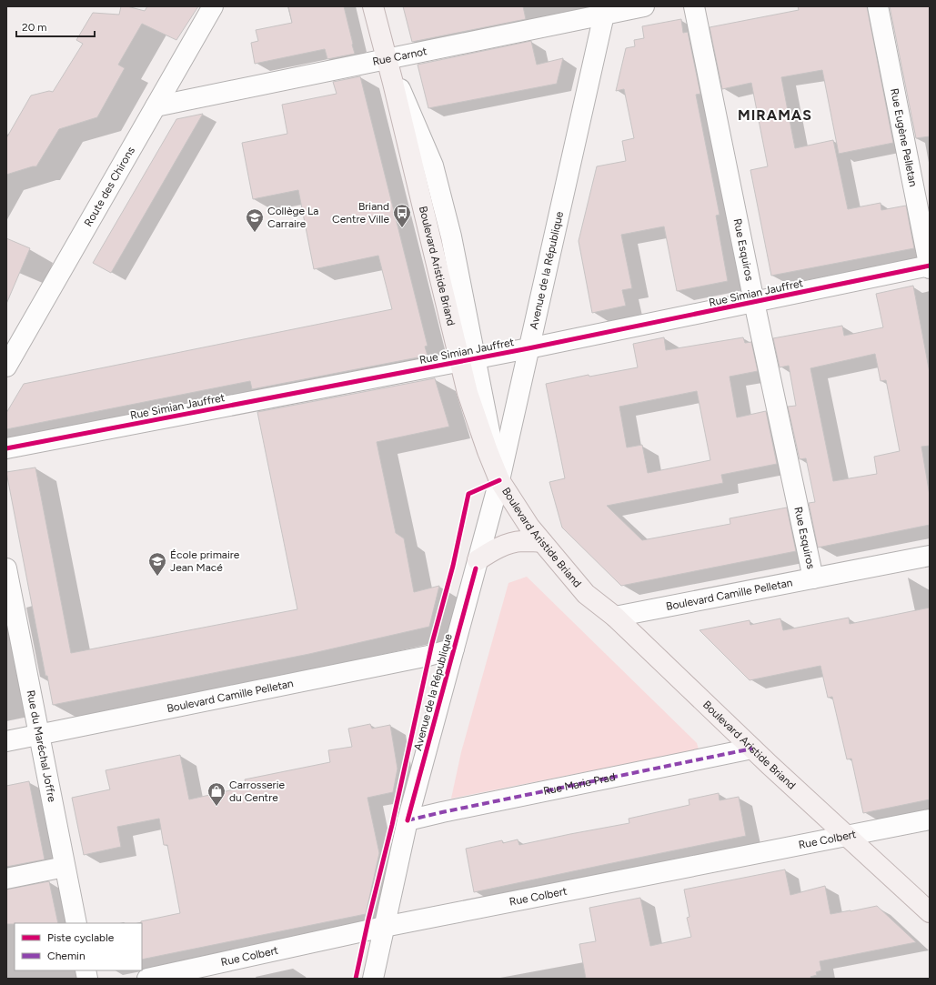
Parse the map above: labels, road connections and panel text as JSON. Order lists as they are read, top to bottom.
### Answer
{
  "streets": {
    "main road": ["Boulevard Aristide Briand"],
    "street": [
      "Rue Carnot",
      "Rue Eugène Pelletan",
      "Route des Chirons",
      "Rue Esquiros",
      "Avenue de la République",
      "Rue Simian Jauffret",
      "Boulevard Camille Pelletan",
      "Rue du Maréchal Joffre",
      "Rue Marie Prad",
      "Rue Colbert"
    ]
  },
  "crossings": [
    ["Rue Carnot", "Route des Chirons"],
    ["Rue Carnot", "Boulevard Aristide Briand"],
    ["Rue Carnot", "Avenue de la République"],
    ["Rue Eugène Pelletan", "Rue Simian Jauffret"],
    ["Rue Esquiros", "Rue Simian Jauffret"],
    ["Rue Esquiros", "Boulevard Camille Pelletan"],
    ["Boulevard Aristide Briand", "Avenue de la République"],
    ["Boulevard Aristide Briand", "Rue Simian Jauffret"],
    ["Boulevard Aristide Briand", "Boulevard Camille Pelletan"],
    ["Boulevard Aristide Briand", "Rue Marie Prad"],
    ["Boulevard Aristide Briand", "Rue Colbert"],
    ["Avenue de la République", "Rue Simian Jauffret"],
    ["Avenue de la République", "Boulevard Camille Pelletan"],
    ["Avenue de la République", "Rue Marie Prad"],
    ["Avenue de la République", "Rue Colbert"],
    ["Boulevard Camille Pelletan", "Rue du Maréchal Joffre"]
  ],
  "districts": ["MIRAMAS"],
  "places": {
    "bus stop": ["Briand Centre Ville"],
    "school or university": ["Collège La Carraire", "École primaire Jean Macé"],
    "shop": ["Carrosserie du Centre"]
  },
  "legend": ["Piste cyclable", "Chemin"],
  "scale_bar": "20 m"
}
